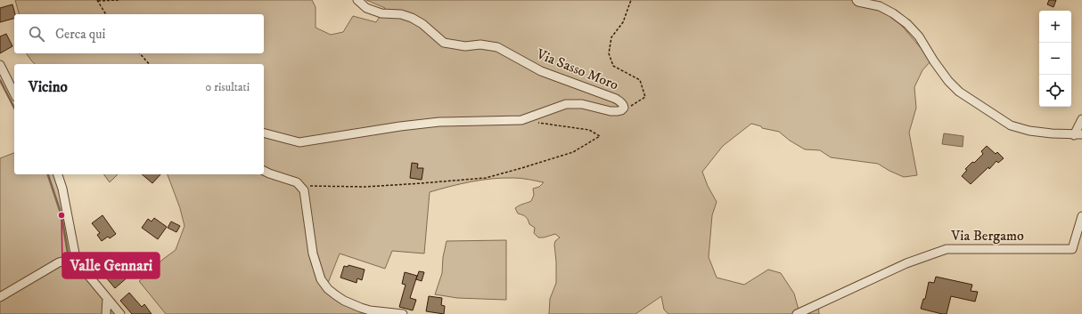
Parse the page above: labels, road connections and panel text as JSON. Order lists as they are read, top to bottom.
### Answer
{
  "streets": {
    "street": ["Via Sasso Moro", "Via Bergamo"]
  },
  "places": ["Valle Gennari"],
  "page": {
    "map_buttons": ["+", "−"],
    "search": "Cerca qui",
    "heading": ["Vicino", "0 risultati"]
  }
}
